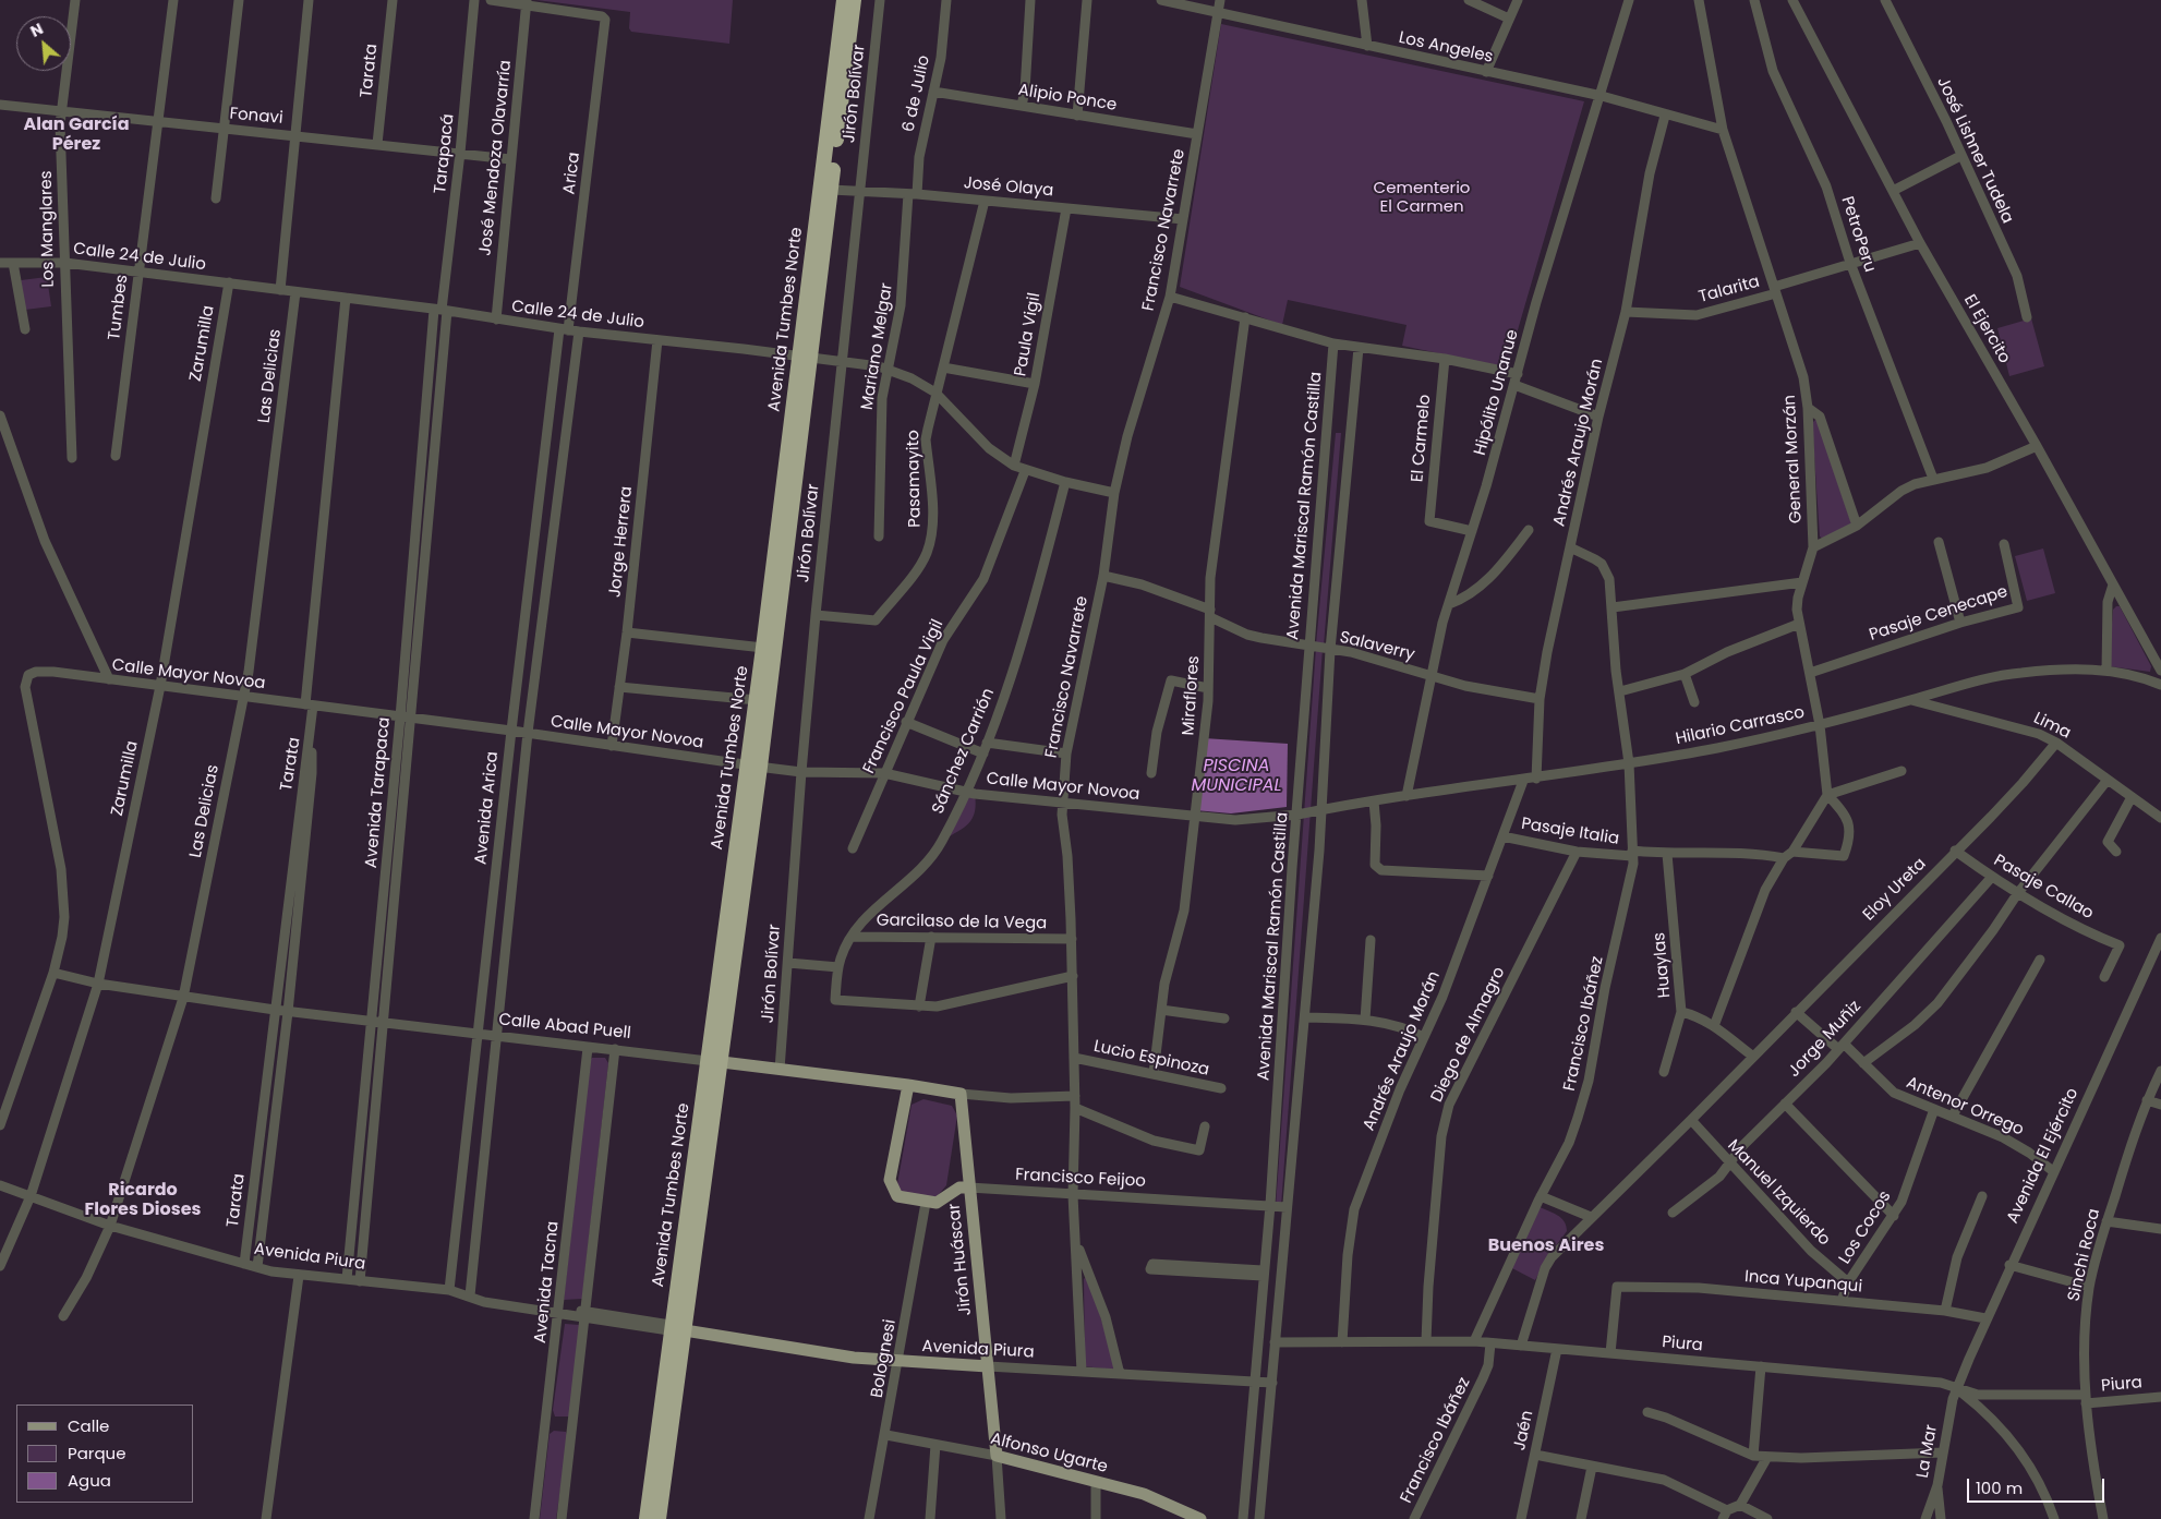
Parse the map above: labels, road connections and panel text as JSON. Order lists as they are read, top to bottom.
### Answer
{
  "streets": {
    "highway": ["Avenida Tumbes Norte"],
    "main road": [
      "Calle Abad Puell",
      "Francisco Feijoo",
      "Avenida Piura",
      "Jirón Huáscar",
      "Alfonso Ugarte"
    ],
    "street": [
      "Los Angeles",
      "Tarata",
      "Jirón Bolívar",
      "6 de Julio",
      "Alipio Ponce",
      "Fonavi",
      "José Lishner Tudela",
      "Tarapacá",
      "José Mendoza Olavarría",
      "Arica",
      "José Olaya",
      "Los Manglares",
      "Francisco Navarrete",
      "PetroPeru",
      "Calle 24 de Julio",
      "Talarita",
      "Tumbes",
      "El Ejercito",
      "Paula Vigil",
      "Zarumilla",
      "Mariano Melgar",
      "Las Delicias",
      "Hipólito Unanue",
      "El Carmelo",
      "Andrés Araujo Morán",
      "General Morzán",
      "Pasamayito",
      "Avenida Mariscal Ramón Castilla",
      "Jorge Herrera",
      "Pasaje Cenecape",
      "Salaverry",
      "Calle Mayor Novoa",
      "Miraflores",
      "Francisco Paula Vigil",
      "Hilario Carrasco",
      "Lima",
      "Sánchez Carrión",
      "Avenida Tarapaca",
      "Avenida Arica",
      "Pasaje Italia",
      "Pasaje Callao",
      "Eloy Ureta",
      "Garcilaso de la Vega",
      "Huaylas",
      "Francisco Ibáñez",
      "Diego de Almagro",
      "Jorge Muñiz",
      "Lucio Espinoza",
      "Antenor Orrego",
      "Avenida El Ejército",
      "Manuel Izquierdo",
      "Los Cocos",
      "Sinchi Roca",
      "Avenida Tacna",
      "Inca Yupanqui",
      "Piura",
      "Bolognesi",
      "Jaén",
      "La Mar"
    ]
  },
  "crossings": [
    ["Los Angeles", "Francisco Navarrete"],
    ["Los Angeles", "Hipólito Unanue"],
    ["Los Angeles", "Andrés Araujo Morán"],
    ["Los Angeles", "General Morzán"],
    ["Tarata", "Fonavi"],
    ["Tarata", "Calle Abad Puell"],
    ["Tarata", "Avenida Piura"],
    ["Jirón Bolívar", "José Olaya"],
    ["Jirón Bolívar", "Calle 24 de Julio"],
    ["Jirón Bolívar", "Pasamayito"],
    ["Jirón Bolívar", "Calle Mayor Novoa"],
    ["Jirón Bolívar", "Calle Abad Puell"],
    ["6 de Julio", "Alipio Ponce"],
    ["6 de Julio", "José Olaya"],
    ["6 de Julio", "Mariano Melgar"],
    ["Alipio Ponce", "Francisco Navarrete"],
    ["Fonavi", "Tarapacá"],
    ["Fonavi", "José Mendoza Olavarría"],
    ["Fonavi", "Los Manglares"],
    ["Fonavi", "Tumbes"],
    ["Tarapacá", "Calle 24 de Julio"],
    ["Tarapacá", "Avenida Tarapaca"],
    ["José Mendoza Olavarría", "Arica"],
    ["José Mendoza Olavarría", "Calle 24 de Julio"],
    ["Arica", "Calle 24 de Julio"],
    ["Arica", "Avenida Arica"],
    ["José Olaya", "Francisco Navarrete"],
    ["José Olaya", "Avenida Tumbes Norte"],
    ["José Olaya", "Paula Vigil"],
    ["José Olaya", "Mariano Melgar"],
    ["José Olaya", "Pasamayito"],
    ["Los Manglares", "Calle 24 de Julio"],
    ["Francisco Navarrete", "Calle 24 de Julio"],
    ["Francisco Navarrete", "Salaverry"],
    ["Francisco Navarrete", "Calle Mayor Novoa"],
    ["Francisco Navarrete", "Garcilaso de la Vega"],
    ["Francisco Navarrete", "Calle Abad Puell"],
    ["Francisco Navarrete", "Lucio Espinoza"],
    ["Francisco Navarrete", "Francisco Feijoo"],
    ["Francisco Navarrete", "Avenida Piura"],
    ["PetroPeru", "Talarita"],
    ["Calle 24 de Julio", "Tumbes"],
    ["Calle 24 de Julio", "Avenida Tumbes Norte"],
    ["Calle 24 de Julio", "Paula Vigil"],
    ["Calle 24 de Julio", "Zarumilla"],
    ["Calle 24 de Julio", "Mariano Melgar"],
    ["Calle 24 de Julio", "Las Delicias"],
    ["Calle 24 de Julio", "Pasamayito"],
    ["Calle 24 de Julio", "Jorge Herrera"],
    ["Calle 24 de Julio", "Francisco Paula Vigil"],
    ["Calle 24 de Julio", "Sánchez Carrión"],
    ["Calle 24 de Julio", "Avenida Tarapaca"],
    ["Calle 24 de Julio", "Avenida Arica"],
    ["Talarita", "El Ejercito"],
    ["Talarita", "Andrés Araujo Morán"],
    ["Talarita", "General Morzán"],
    ["Avenida Tumbes Norte", "Calle Mayor Novoa"],
    ["Avenida Tumbes Norte", "Calle Abad Puell"],
    ["Avenida Tumbes Norte", "Avenida Piura"],
    ["Zarumilla", "Calle Mayor Novoa"],
    ["Zarumilla", "Calle Abad Puell"],
    ["Zarumilla", "Avenida Piura"],
    ["Las Delicias", "Calle Mayor Novoa"],
    ["Las Delicias", "Calle Abad Puell"],
    ["Las Delicias", "Avenida Piura"],
    ["Hipólito Unanue", "El Carmelo"],
    ["Hipólito Unanue", "Salaverry"],
    ["Hipólito Unanue", "Hilario Carrasco"],
    ["Andrés Araujo Morán", "Salaverry"],
    ["Andrés Araujo Morán", "Hilario Carrasco"],
    ["Andrés Araujo Morán", "Pasaje Italia"],
    ["Andrés Araujo Morán", "Francisco Ibáñez"],
    ["Andrés Araujo Morán", "Piura"],
    ["General Morzán", "Pasaje Cenecape"],
    ["General Morzán", "Hilario Carrasco"],
    ["Avenida Mariscal Ramón Castilla", "Salaverry"],
    ["Avenida Mariscal Ramón Castilla", "Calle Mayor Novoa"],
    ["Avenida Mariscal Ramón Castilla", "Francisco Feijoo"],
    ["Avenida Mariscal Ramón Castilla", "Avenida Piura"],
    ["Jorge Herrera", "Calle Mayor Novoa"],
    ["Salaverry", "Miraflores"],
    ["Calle Mayor Novoa", "Miraflores"],
    ["Calle Mayor Novoa", "Francisco Paula Vigil"],
    ["Calle Mayor Novoa", "Hilario Carrasco"],
    ["Calle Mayor Novoa", "Sánchez Carrión"],
    ["Calle Mayor Novoa", "Avenida Tarapaca"],
    ["Calle Mayor Novoa", "Avenida Arica"],
    ["Calle Mayor Novoa", "Calle Abad Puell"],
    ["Miraflores", "Lucio Espinoza"],
    ["Hilario Carrasco", "Lima"],
    ["Hilario Carrasco", "Francisco Ibáñez"],
    ["Lima", "Eloy Ureta"],
    ["Sánchez Carrión", "Garcilaso de la Vega"],
    ["Avenida Tarapaca", "Calle Abad Puell"],
    ["Avenida Tarapaca", "Avenida Piura"],
    ["Avenida Arica", "Calle Abad Puell"],
    ["Avenida Arica", "Avenida Piura"],
    ["Pasaje Italia", "Huaylas"],
    ["Pasaje Italia", "Francisco Ibáñez"],
    ["Pasaje Italia", "Diego de Almagro"],
    ["Pasaje Callao", "Eloy Ureta"],
    ["Pasaje Callao", "Jorge Muñiz"],
    ["Eloy Ureta", "Antenor Orrego"],
    ["Eloy Ureta", "Manuel Izquierdo"],
    ["Eloy Ureta", "Piura"],
    ["Francisco Ibáñez", "Piura"],
    ["Calle Abad Puell", "Jirón Huáscar"],
    ["Calle Abad Puell", "Avenida Tacna"],
    ["Diego de Almagro", "Piura"],
    ["Jorge Muñiz", "Antenor Orrego"],
    ["Jorge Muñiz", "Manuel Izquierdo"],
    ["Antenor Orrego", "Avenida El Ejército"],
    ["Antenor Orrego", "Los Cocos"],
    ["Avenida El Ejército", "Inca Yupanqui"],
    ["Avenida El Ejército", "Piura"],
    ["Avenida El Ejército", "La Mar"],
    ["Francisco Feijoo", "Jirón Huáscar"],
    ["Francisco Feijoo", "Bolognesi"],
    ["Manuel Izquierdo", "Los Cocos"],
    ["Los Cocos", "Inca Yupanqui"],
    ["Sinchi Roca", "Piura"],
    ["Avenida Piura", "Jirón Huáscar"],
    ["Avenida Piura", "Avenida Tacna"],
    ["Avenida Piura", "Bolognesi"],
    ["Jirón Huáscar", "Alfonso Ugarte"],
    ["Inca Yupanqui", "Piura"],
    ["Piura", "Jaén"],
    ["Piura", "La Mar"],
    ["Bolognesi", "Alfonso Ugarte"]
  ],
  "districts": ["Alan García Pérez", "Ricardo Flores Dioses", "Buenos Aires"],
  "water": ["PISCINA MUNICIPAL"],
  "parks": ["Cementerio El Carmen"],
  "legend": ["Calle", "Parque", "Agua"],
  "scale_bar": "100 m",
  "north": "top left"
}
